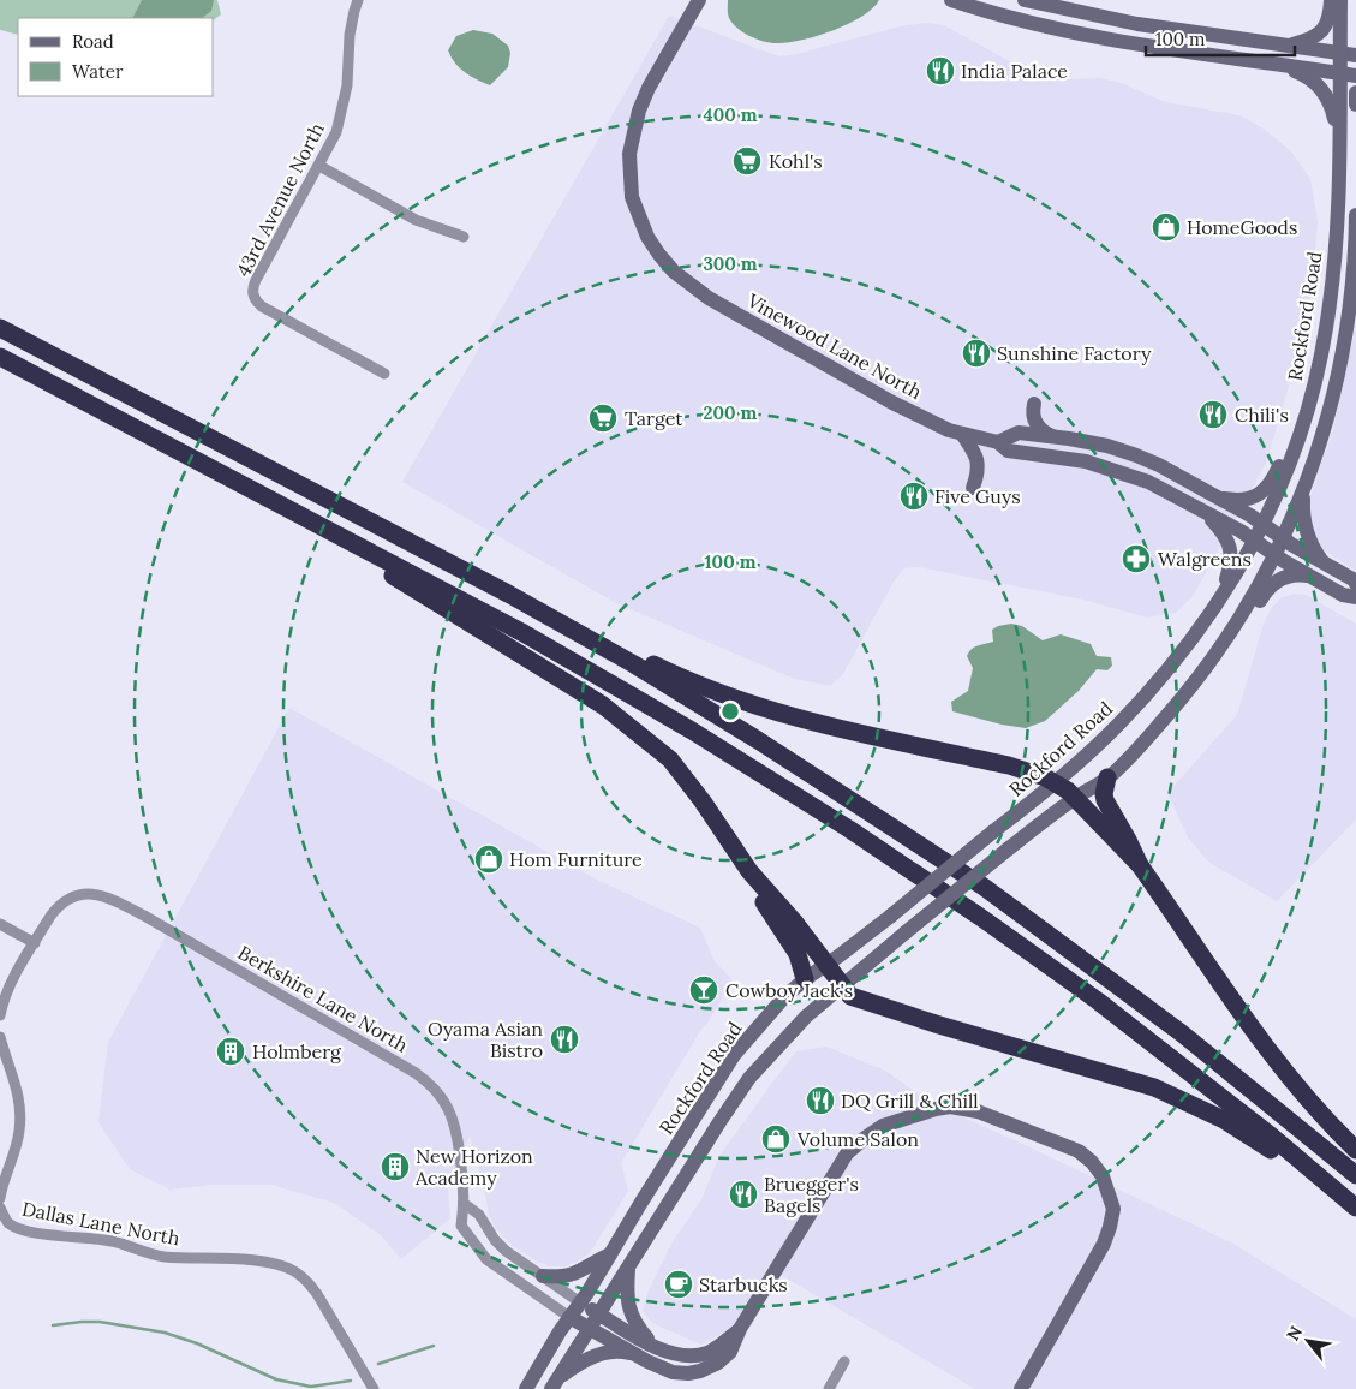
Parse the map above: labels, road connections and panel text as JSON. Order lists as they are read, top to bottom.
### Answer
{
  "streets": {
    "main road": ["Rockford Road", "Vinewood Lane North"],
    "street": ["43rd Avenue North", "Berkshire Lane North", "Dallas Lane North"]
  },
  "crossings": [
    ["Rockford Road", "Vinewood Lane North"],
    ["Rockford Road", "Berkshire Lane North"]
  ],
  "places": {
    "restaurant": [
      "India Palace",
      "Sunshine Factory",
      "Chili's",
      "Five Guys",
      "Oyama Asian Bistro",
      "DQ Grill & Chill",
      "Bruegger's Bagels"
    ],
    "supermarket": ["Kohl's", "Target"],
    "shop": ["HomeGoods", "Hom Furniture", "Volume Salon"],
    "pharmacy": ["Walgreens"],
    "bar": ["Cowboy Jack's"],
    "building": ["Holmberg", "New Horizon Academy"],
    "cafe": ["Starbucks"]
  },
  "legend": ["Road", "Water"],
  "scale_bar": "100 m",
  "north": "top left",
  "rings": [
    "400 m",
    "300 m",
    "200 m",
    "100 m"
  ]
}
